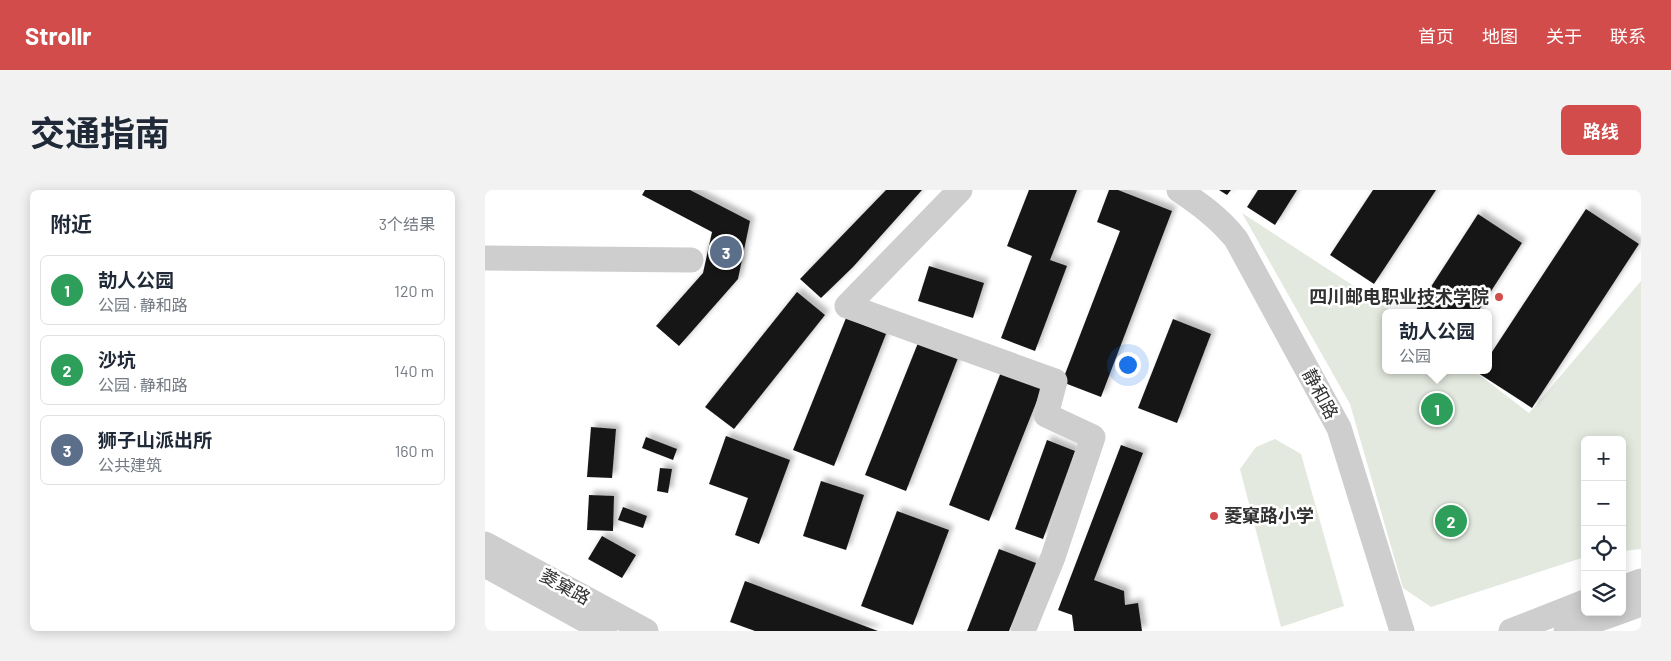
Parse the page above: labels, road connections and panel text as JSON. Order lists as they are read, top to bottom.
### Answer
{
  "streets": {
    "street": ["静和路", "菱窠路"]
  },
  "places": ["四川邮电职业技术学院", "菱窠路小学"],
  "page": {
    "header": "Strollr",
    "nav": [
      "首页",
      "地图",
      "关于",
      "联系"
    ],
    "title": "交通指南",
    "buttons": "路线",
    "heading": ["附近", "3个结果"],
    "pins": ["3", "1", "2"],
    "list": [
      {
        "mark": "1",
        "name": "劼人公园",
        "note": "公园 · 静和路",
        "value": "120 m"
      },
      {
        "mark": "2",
        "name": "沙坑",
        "note": "公园 · 静和路",
        "value": "140 m"
      },
      {
        "mark": "3",
        "name": "狮子山派出所",
        "note": "公共建筑",
        "value": "160 m"
      }
    ],
    "popup": ["劼人公园", "公园"],
    "map_buttons": ["+", "−"]
  }
}
